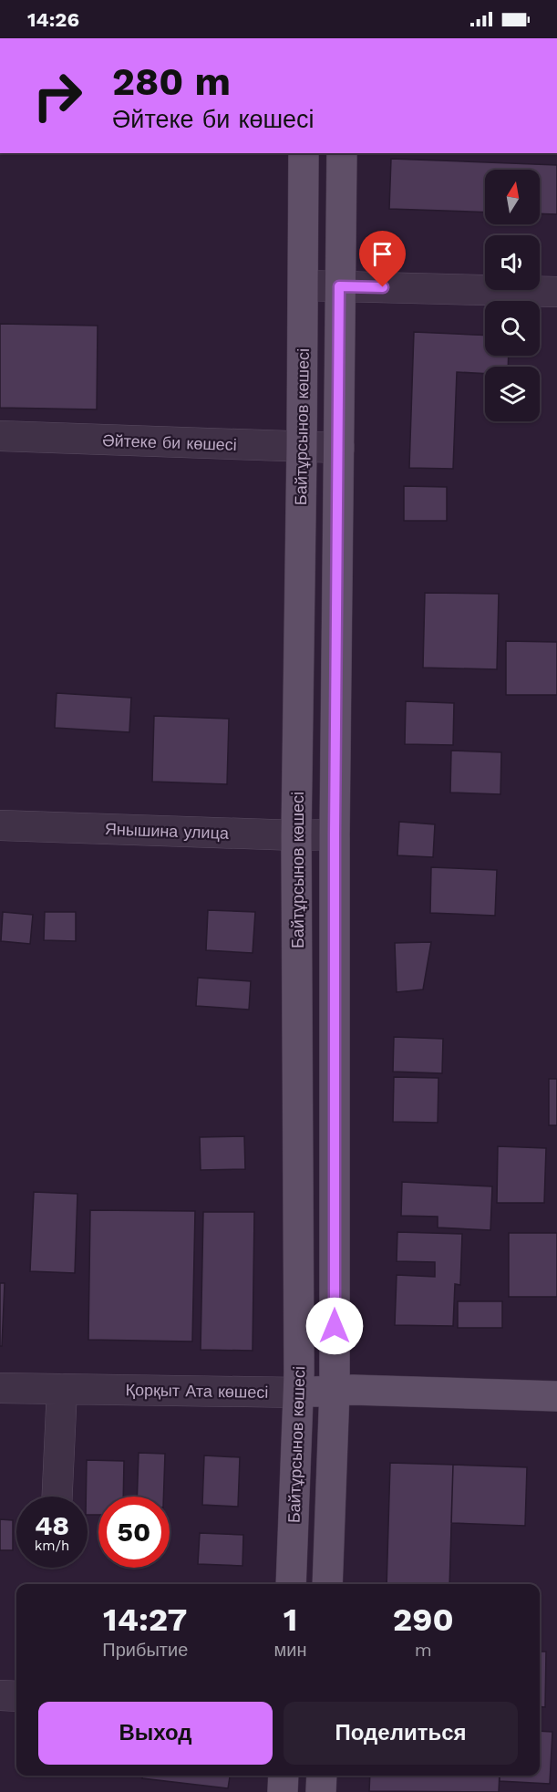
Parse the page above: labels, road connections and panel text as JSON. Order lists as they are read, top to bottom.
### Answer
{
  "streets": {
    "main road": ["Байтұрсынов көшесі", "Қорқыт Ата көшесі"],
    "street": ["Әйтеке би көшесі", "Янышина улица"]
  },
  "crossings": [
    ["Байтұрсынов көшесі", "Әйтеке би көшесі"],
    ["Байтұрсынов көшесі", "Янышина улица"],
    ["Байтұрсынов көшесі", "Қорқыт Ата көшесі"]
  ],
  "north": "top",
  "page": {
    "status": "14:26",
    "turn": ["280 m", "Әйтеке би көшесі"],
    "speed": "48 km/h",
    "limit": "50",
    "eta": [
      "14:27",
      "Прибытие",
      "1",
      "мин",
      "290",
      "m"
    ],
    "buttons": ["Выход", "Поделиться"]
  }
}
